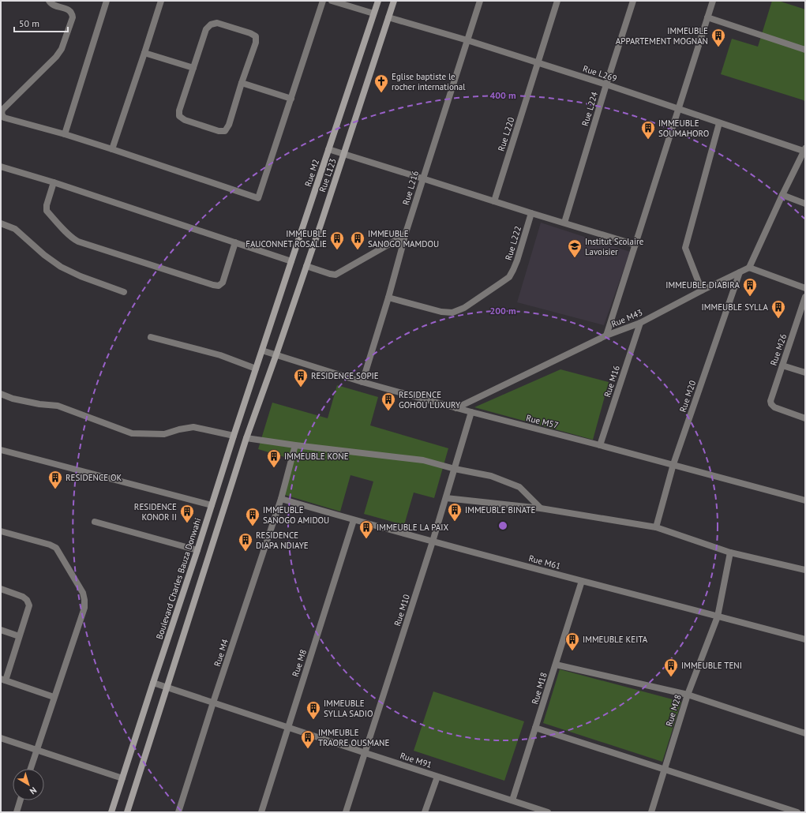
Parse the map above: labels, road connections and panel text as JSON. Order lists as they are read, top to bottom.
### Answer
{
  "streets": {
    "main road": ["Rue M2", "Rue L123", "Boulevard Charles Bauza Donwahi"],
    "street": [
      "Rue L269",
      "Rue L224",
      "Rue L220",
      "Rue L216",
      "Rue L222",
      "Rue M43",
      "Rue M26",
      "Rue M16",
      "Rue M20",
      "Rue M57",
      "Rue M61",
      "Rue M10",
      "Rue M4",
      "Rue M8",
      "Rue M18",
      "Rue M28",
      "Rue M91"
    ]
  },
  "crossings": [
    ["Rue L269", "Rue L224"],
    ["Rue L269", "Rue L220"],
    ["Rue L269", "Rue L123"],
    ["Rue L269", "Rue L216"],
    ["Rue M2", "Rue M57"],
    ["Rue M2", "Boulevard Charles Bauza Donwahi"],
    ["Rue L123", "Rue M57"],
    ["Rue L216", "Rue L222"],
    ["Rue L216", "Rue M57"],
    ["Rue M43", "Rue M16"],
    ["Rue M43", "Rue M20"],
    ["Rue M43", "Rue M57"],
    ["Rue M16", "Rue M57"],
    ["Rue M20", "Rue M57"],
    ["Rue M57", "Boulevard Charles Bauza Donwahi"],
    ["Rue M57", "Rue M10"],
    ["Rue M61", "Rue M10"],
    ["Rue M61", "Rue M4"],
    ["Rue M61", "Rue M8"],
    ["Rue M61", "Rue M18"],
    ["Rue M61", "Rue M28"],
    ["Boulevard Charles Bauza Donwahi", "Rue M91"],
    ["Rue M10", "Rue M91"],
    ["Rue M4", "Rue M91"],
    ["Rue M8", "Rue M91"],
    ["Rue M18", "Rue M91"]
  ],
  "places": {
    "building": [
      "IMMEUBLE APPARTEMENT MOGNAN",
      "IMMEUBLE SOUMAHORO",
      "IMMEUBLE FAUCONNET ROSALIE",
      "IMMEUBLE SANOGO MAMDOU",
      "IMMEUBLE DIABIRA",
      "IMMEUBLE SYLLA",
      "RESIDENCE SOPIE",
      "RESIDENCE GOHOU LUXURY",
      "IMMEUBLE KONE",
      "RESIDENCE OK",
      "IMMEUBLE BINATE",
      "RESIDENCE KONOR II",
      "IMMEUBLE SANOGO AMIDOU",
      "IMMEUBLE LA PAIX",
      "RESIDENCE DIAPA NDIAYE",
      "IMMEUBLE KEITA",
      "IMMEUBLE TENI",
      "IMMEUBLE SYLLA SADIO",
      "IMMEUBLE TRAORE OUSMANE"
    ],
    "church": ["Eglise baptiste le rocher international"],
    "school or university": ["Institut Scolaire Lavoisier"]
  },
  "scale_bar": "50 m",
  "north": "bottom right",
  "rings": ["400 m", "200 m"]
}
